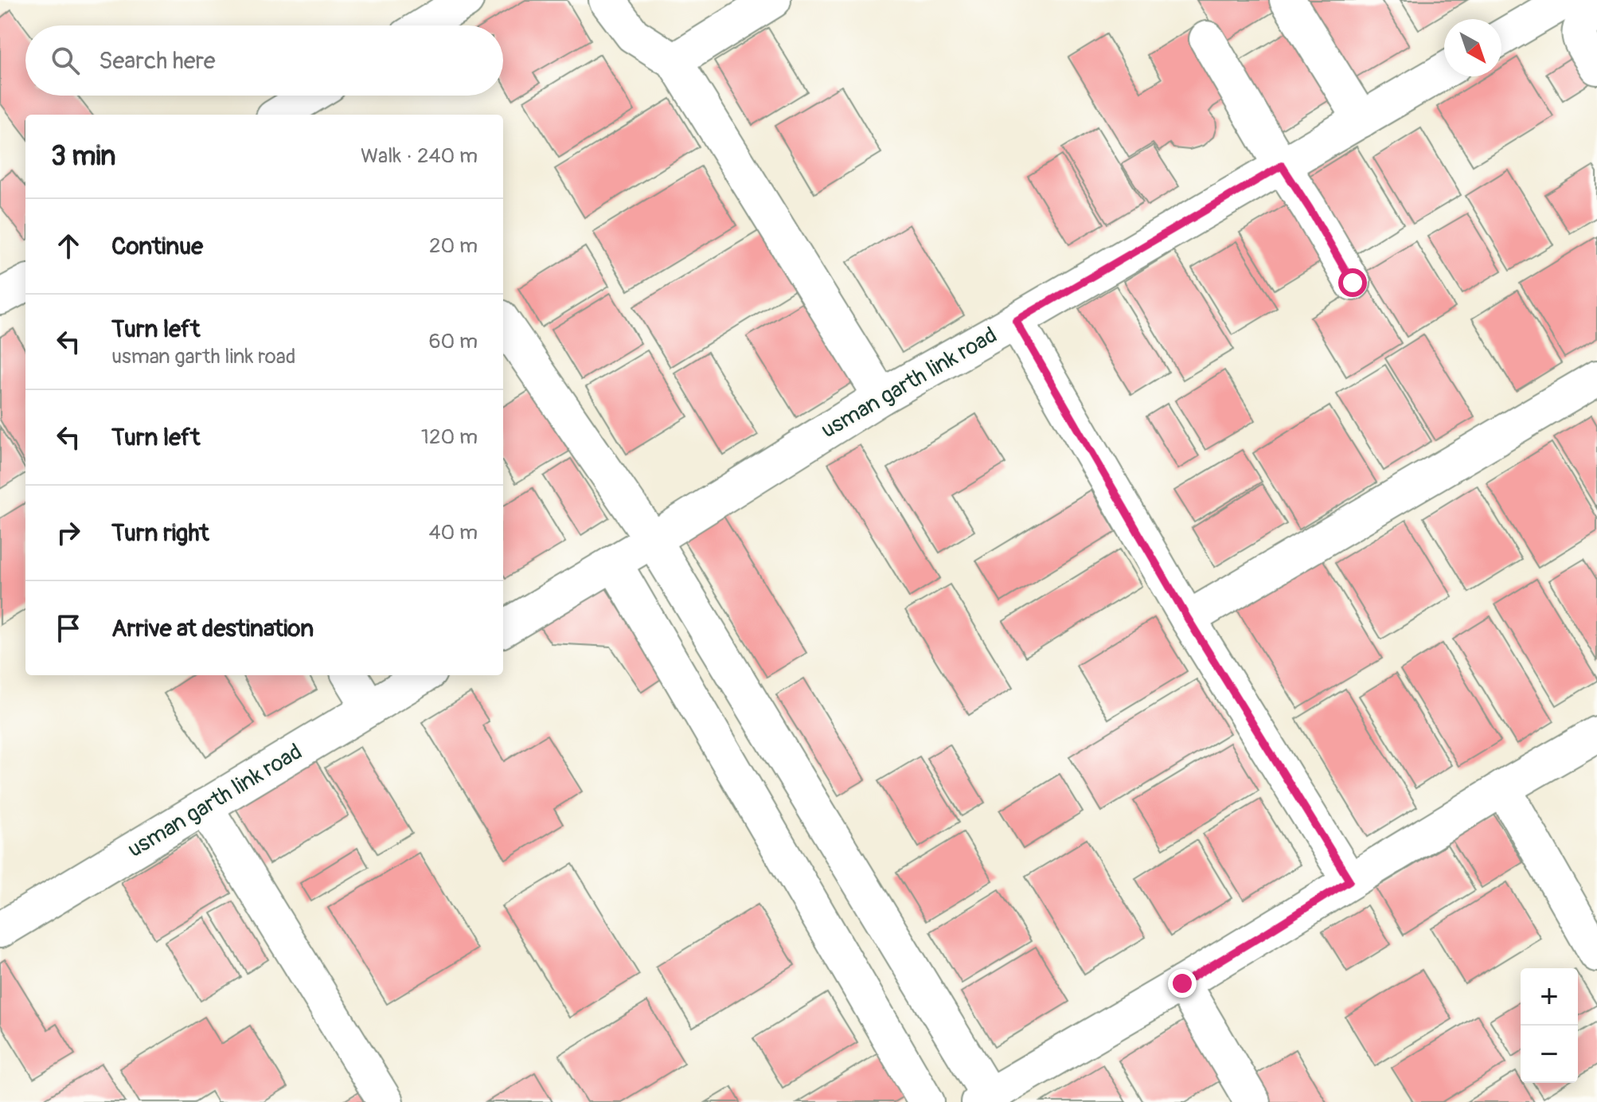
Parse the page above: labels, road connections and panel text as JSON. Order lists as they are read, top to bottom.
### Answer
{
  "streets": {
    "street": ["usman garth link road"]
  },
  "north": "bottom right",
  "page": {
    "search": "Search here",
    "heading": ["3 min", "Walk · 240 m"],
    "list": [
      ["Continue", "20 m"],
      ["Turn left", "usman garth link road", "60 m"],
      ["Turn left", "120 m"],
      ["Turn right", "40 m"],
      "Arrive at destination"
    ],
    "map_buttons": ["+", "−"]
  }
}
